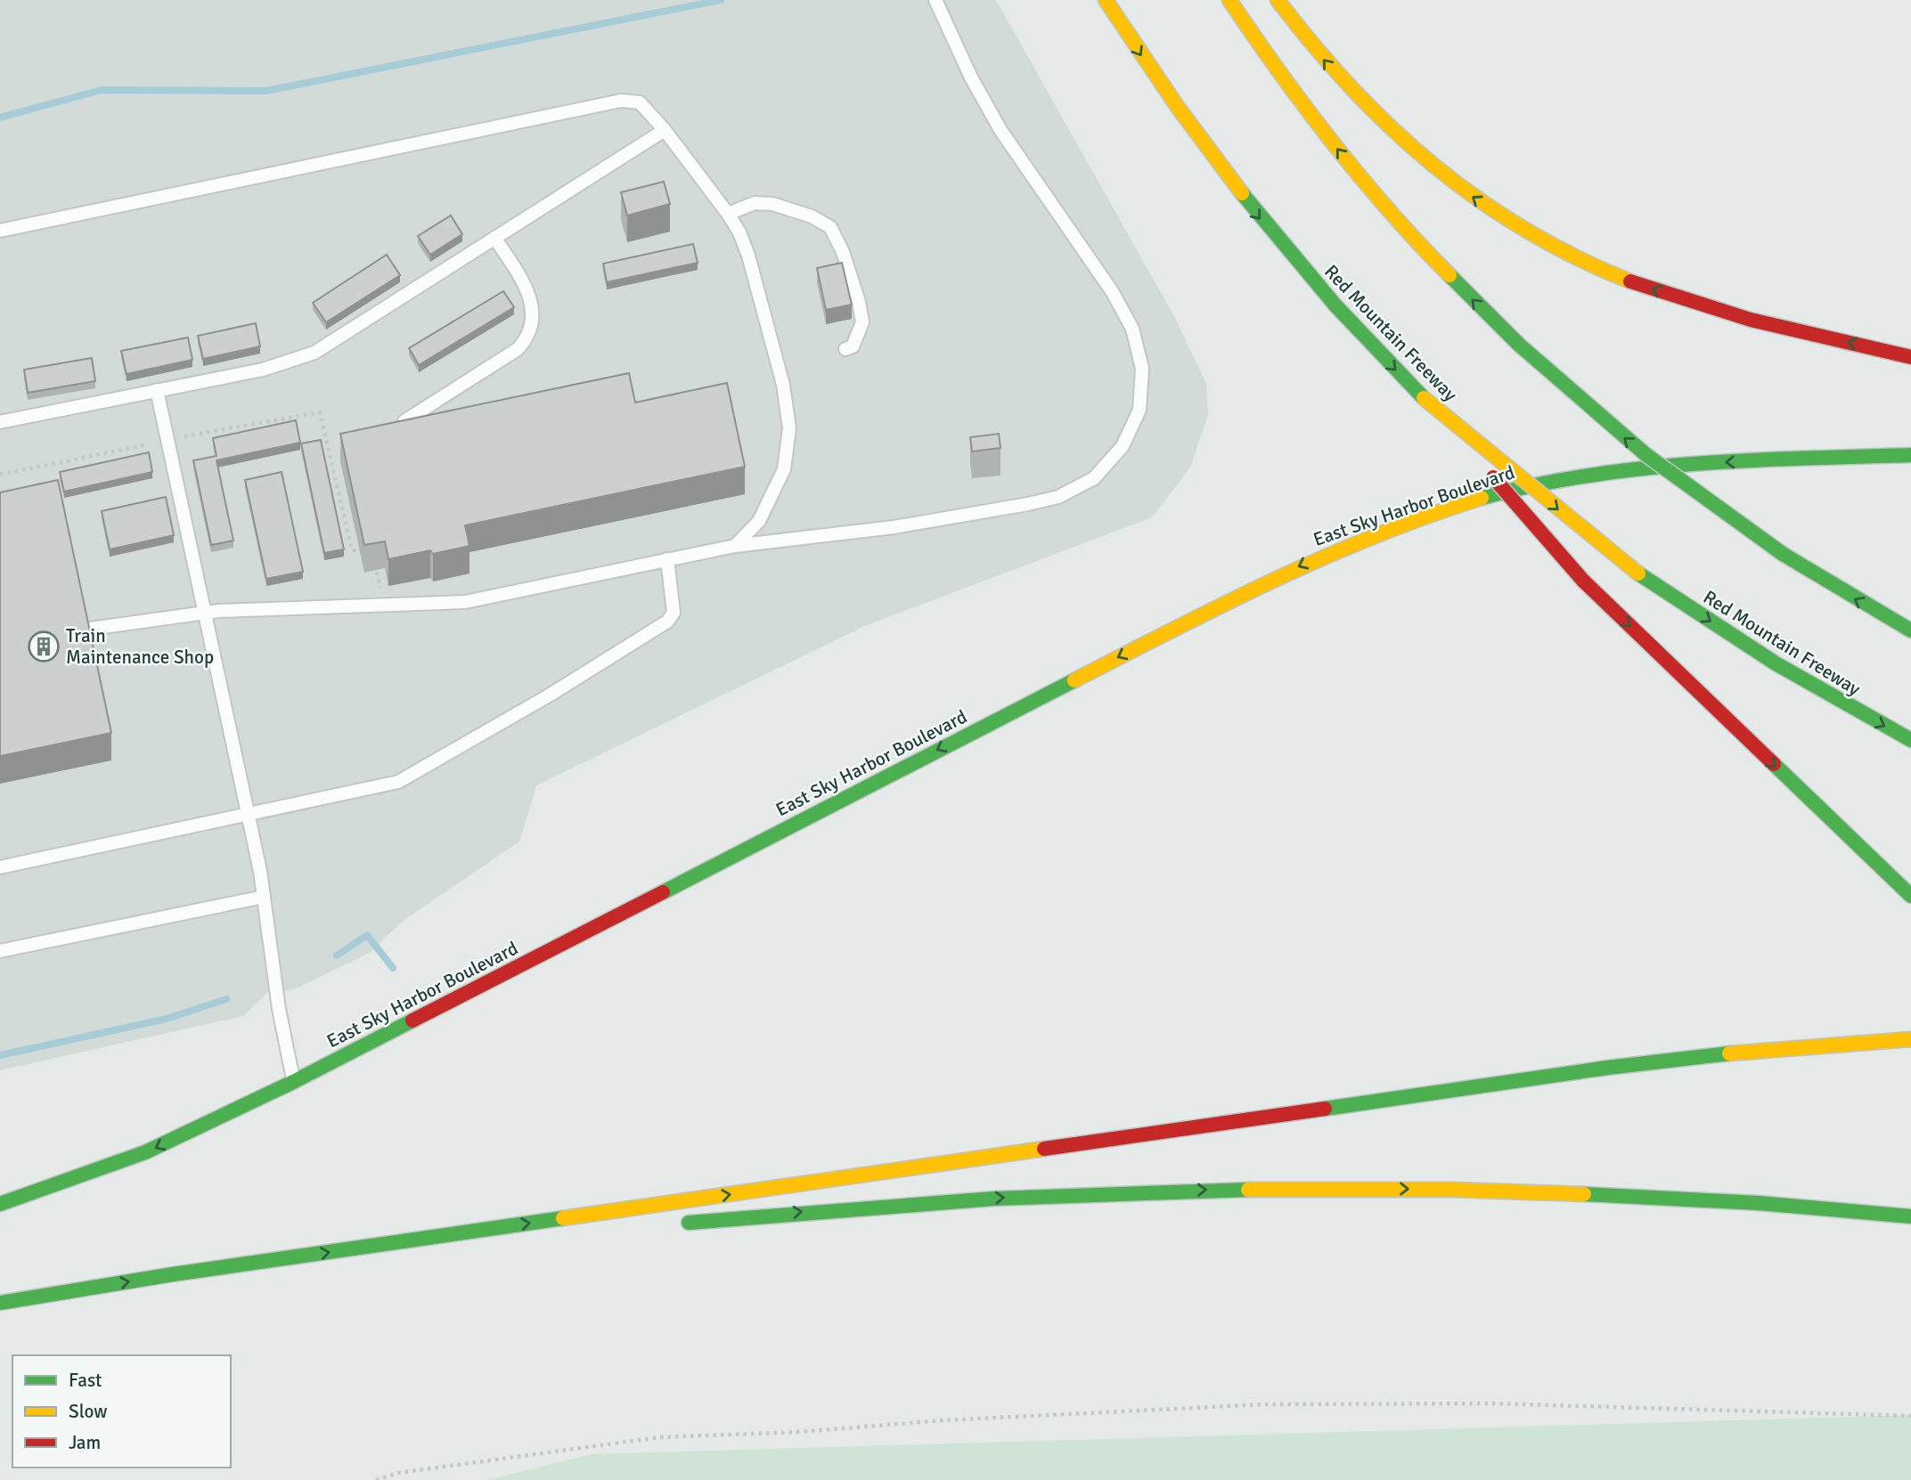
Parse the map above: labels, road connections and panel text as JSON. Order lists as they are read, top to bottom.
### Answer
{
  "streets": {
    "highway": ["Red Mountain Freeway", "East Sky Harbor Boulevard"]
  },
  "one_way": ["East Sky Harbor Boulevard"],
  "places": {
    "building": ["Train Maintenance Shop"]
  },
  "legend": ["Fast", "Slow", "Jam"]
}
